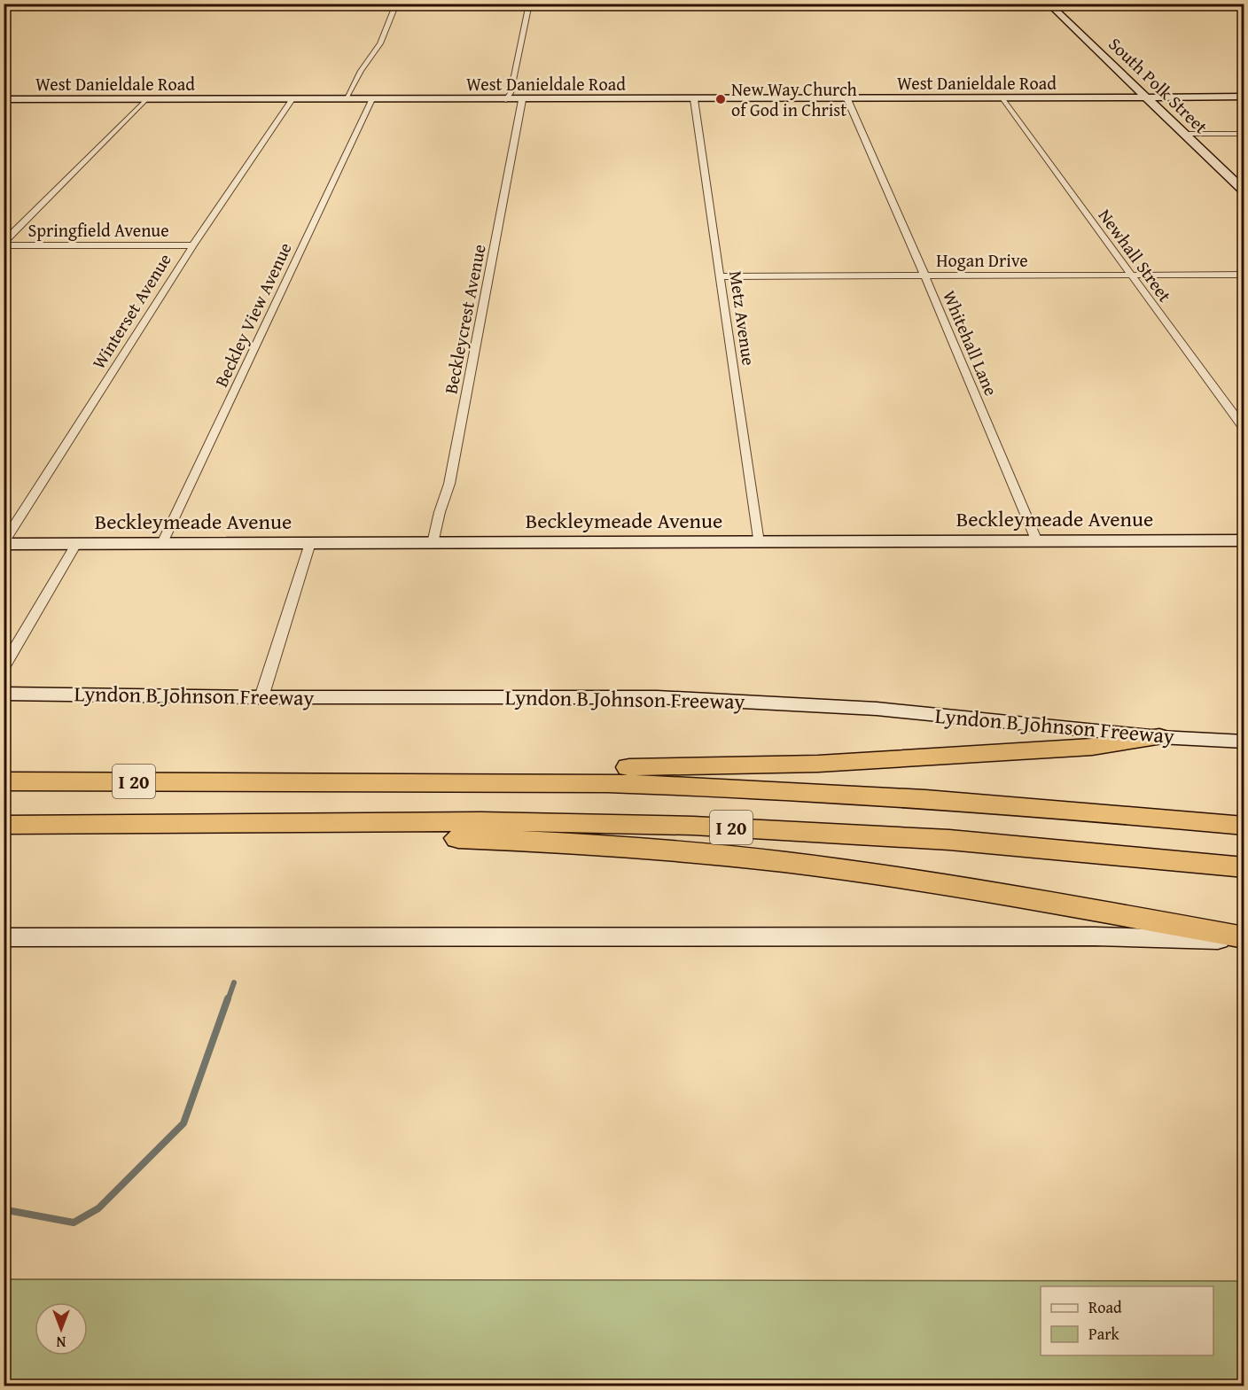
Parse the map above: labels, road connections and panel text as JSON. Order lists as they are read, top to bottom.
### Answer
{
  "streets": {
    "highway": ["I 20"],
    "main road": [
      "West Danieldale Road",
      "South Polk Street",
      "Beckleymeade Avenue",
      "Lyndon B Johnson Freeway"
    ],
    "street": [
      "Springfield Avenue",
      "Newhall Street",
      "Hogan Drive",
      "Winterset Avenue",
      "Beckley View Avenue",
      "Metz Avenue",
      "Beckleycrest Avenue",
      "Whitehall Lane"
    ]
  },
  "crossings": [
    ["West Danieldale Road", "South Polk Street"],
    ["West Danieldale Road", "Newhall Street"],
    ["West Danieldale Road", "Winterset Avenue"],
    ["West Danieldale Road", "Beckley View Avenue"],
    ["West Danieldale Road", "Metz Avenue"],
    ["West Danieldale Road", "Beckleycrest Avenue"],
    ["West Danieldale Road", "Whitehall Lane"],
    ["Springfield Avenue", "Winterset Avenue"],
    ["Newhall Street", "Hogan Drive"],
    ["Hogan Drive", "Metz Avenue"],
    ["Hogan Drive", "Whitehall Lane"],
    ["Winterset Avenue", "Beckleymeade Avenue"],
    ["Beckley View Avenue", "Beckleymeade Avenue"],
    ["Metz Avenue", "Beckleymeade Avenue"],
    ["Beckleycrest Avenue", "Beckleymeade Avenue"],
    ["Whitehall Lane", "Beckleymeade Avenue"]
  ],
  "places": ["New Way Church of God in Christ"],
  "legend": ["Road", "Park"],
  "north": "bottom"
}
